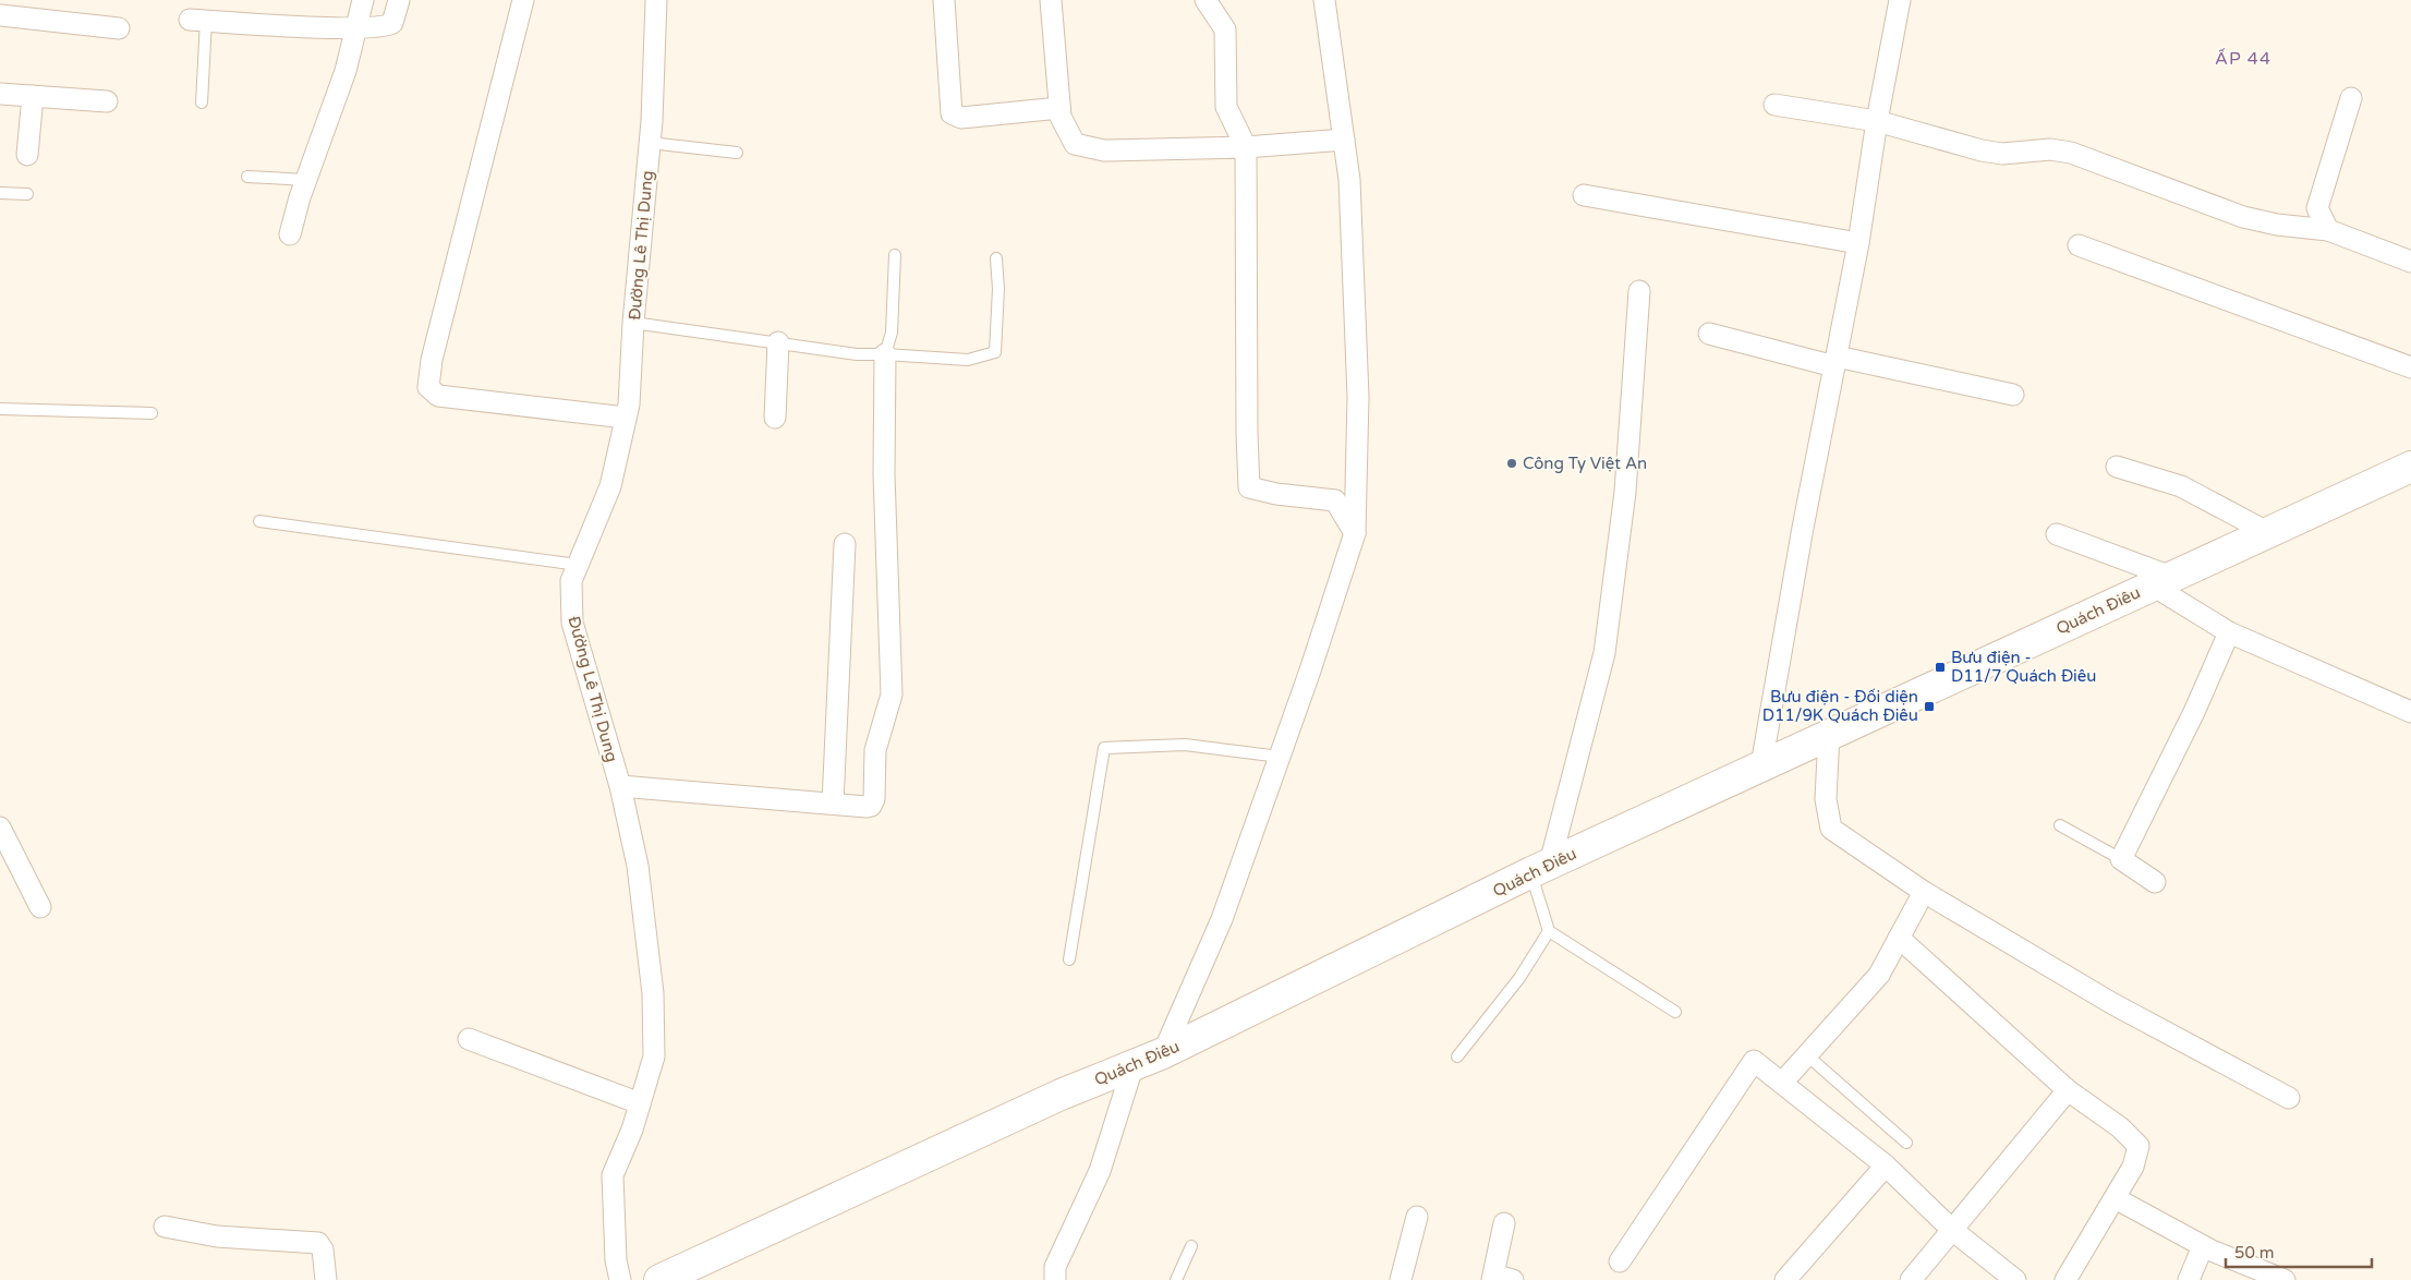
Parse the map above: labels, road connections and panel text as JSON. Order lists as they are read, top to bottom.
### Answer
{
  "streets": {
    "main road": ["Quách Điêu"],
    "street": ["Đường Lê Thị Dung"]
  },
  "districts": ["ẤP 44"],
  "places": {
    "other": ["Công Ty Việt An"],
    "transit": ["Bưu điện - D11/7 Quách Điêu", "Bưu điện - Đối diện D11/9K Quách Điêu"]
  },
  "scale_bar": "50 m"
}
